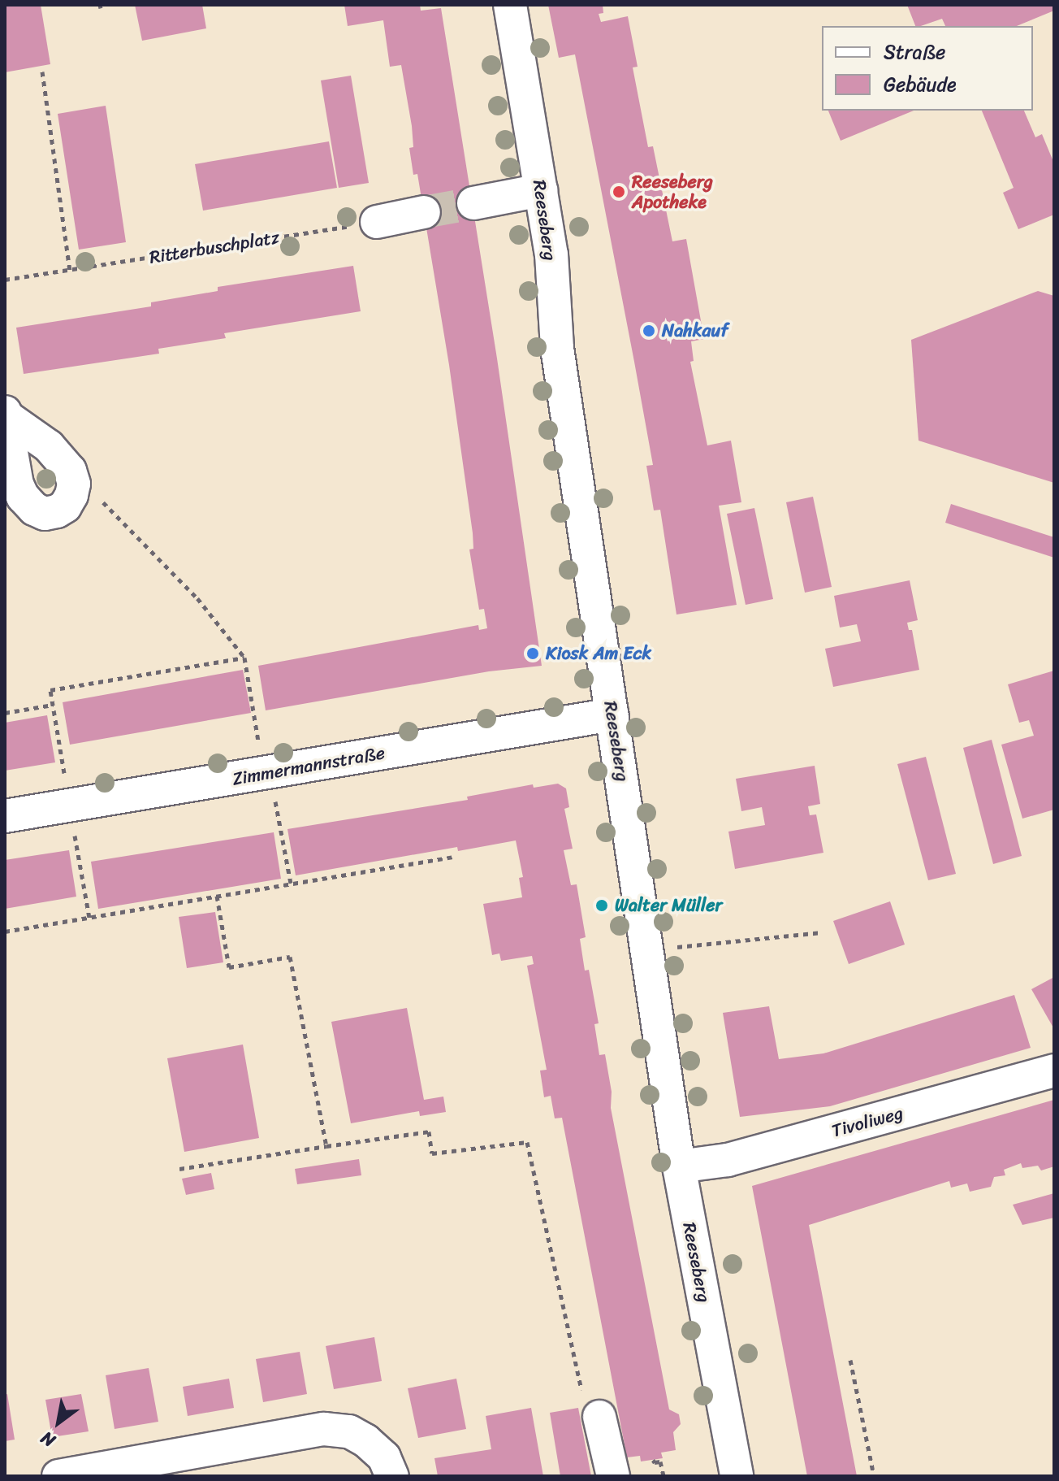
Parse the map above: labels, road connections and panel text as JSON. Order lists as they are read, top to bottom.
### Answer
{
  "streets": {
    "street": ["Reeseberg", "Zimmermannstraße", "Tivoliweg"],
    "path": ["Ritterbuschplatz"]
  },
  "crossings": [
    ["Reeseberg", "Zimmermannstraße"],
    ["Reeseberg", "Tivoliweg"]
  ],
  "places": [
    "Reeseberg Apotheke",
    "Nahkauf",
    "Kiosk Am Eck",
    "Walter Müller"
  ],
  "legend": ["Straße", "Gebäude"],
  "north": "bottom left"
}
